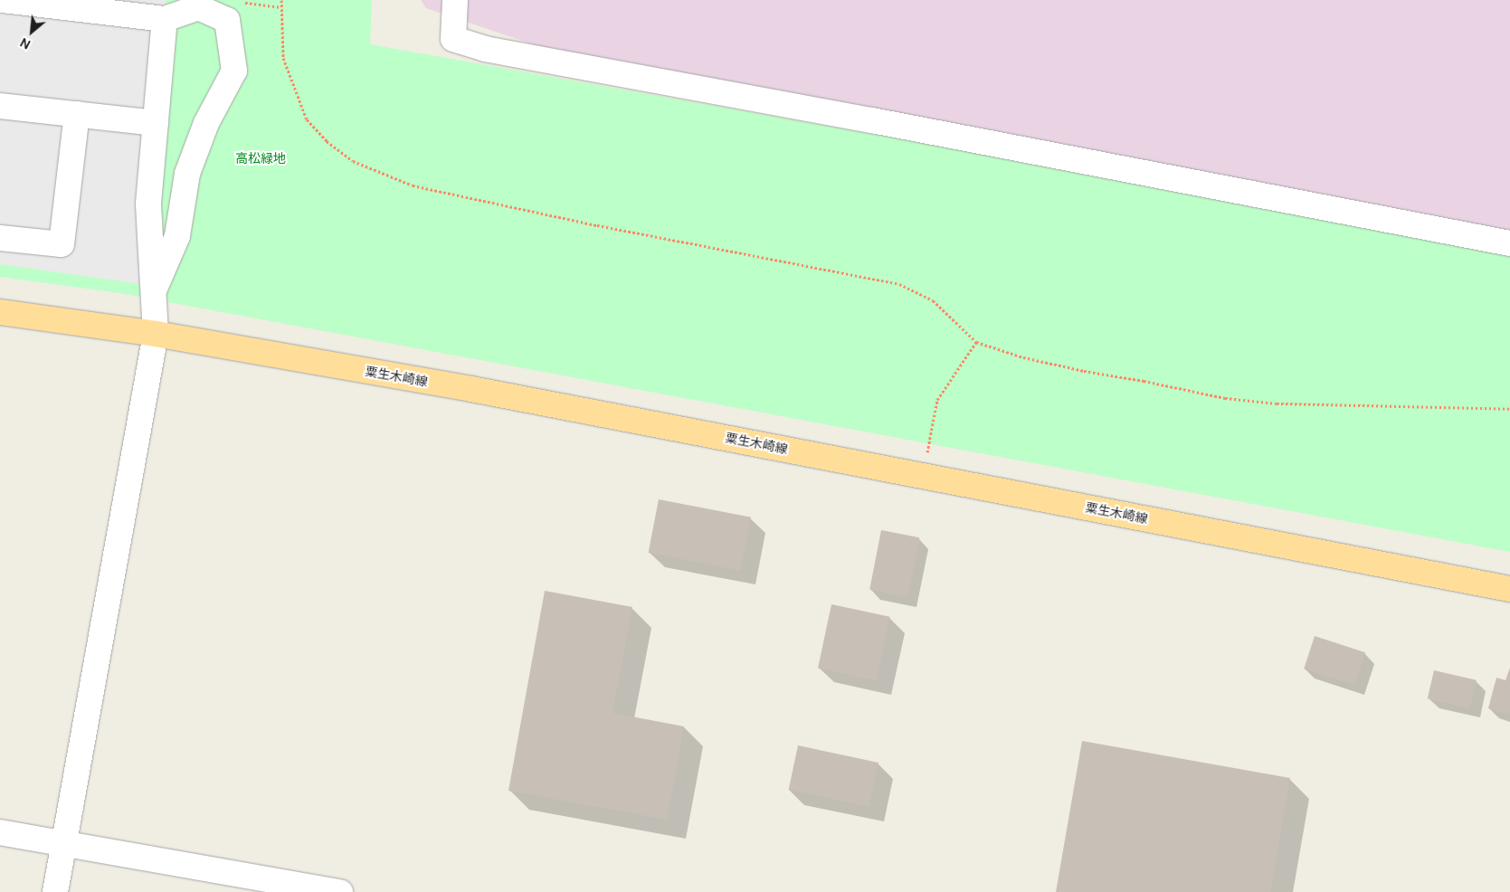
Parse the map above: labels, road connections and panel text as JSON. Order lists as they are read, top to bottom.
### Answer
{
  "streets": {
    "main road": ["粟生木崎線"]
  },
  "parks": ["高松緑地"],
  "north": "bottom left"
}
